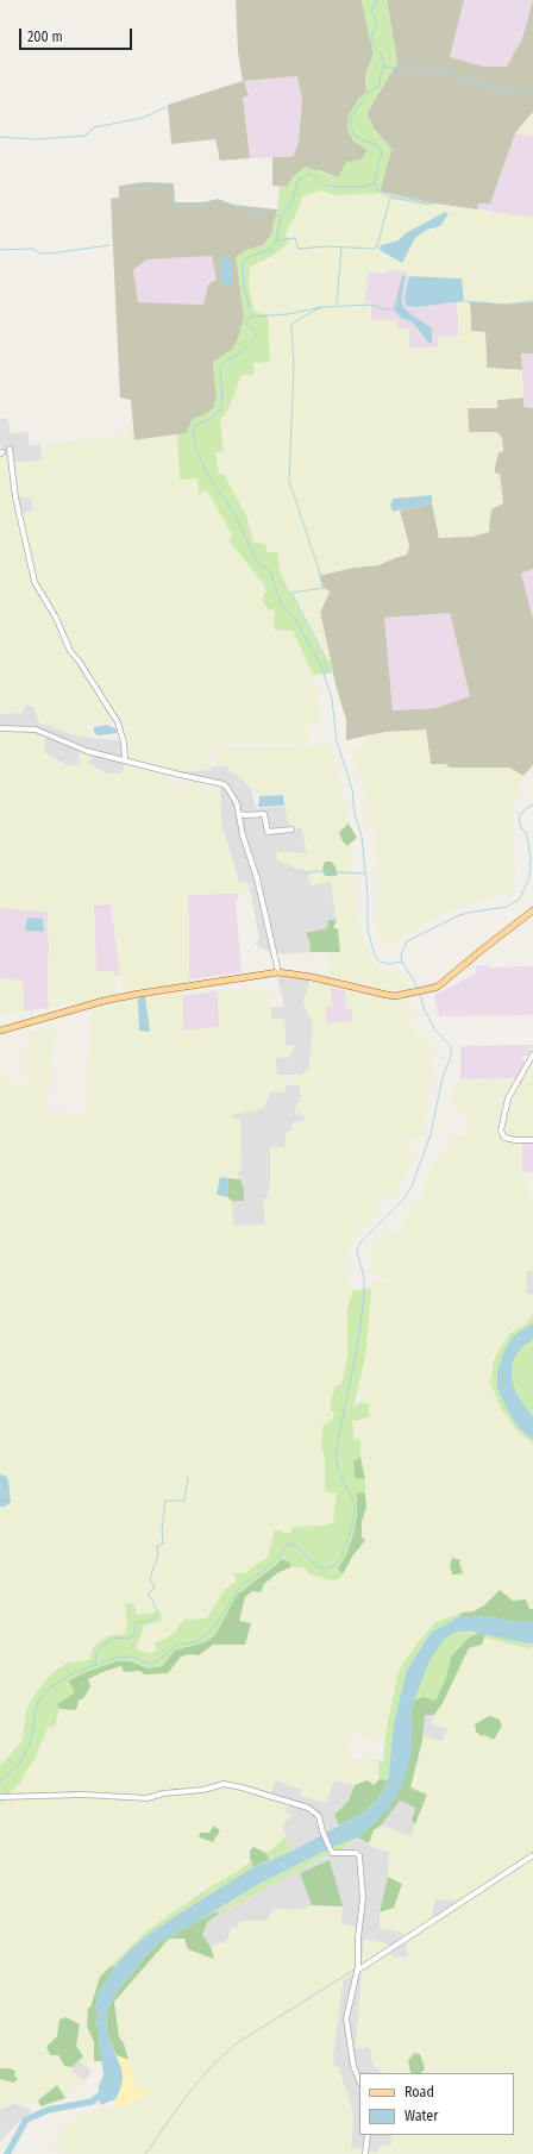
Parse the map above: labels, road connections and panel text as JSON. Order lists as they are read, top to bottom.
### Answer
{
  "legend": ["Road", "Water"],
  "scale_bar": "200 m"
}
